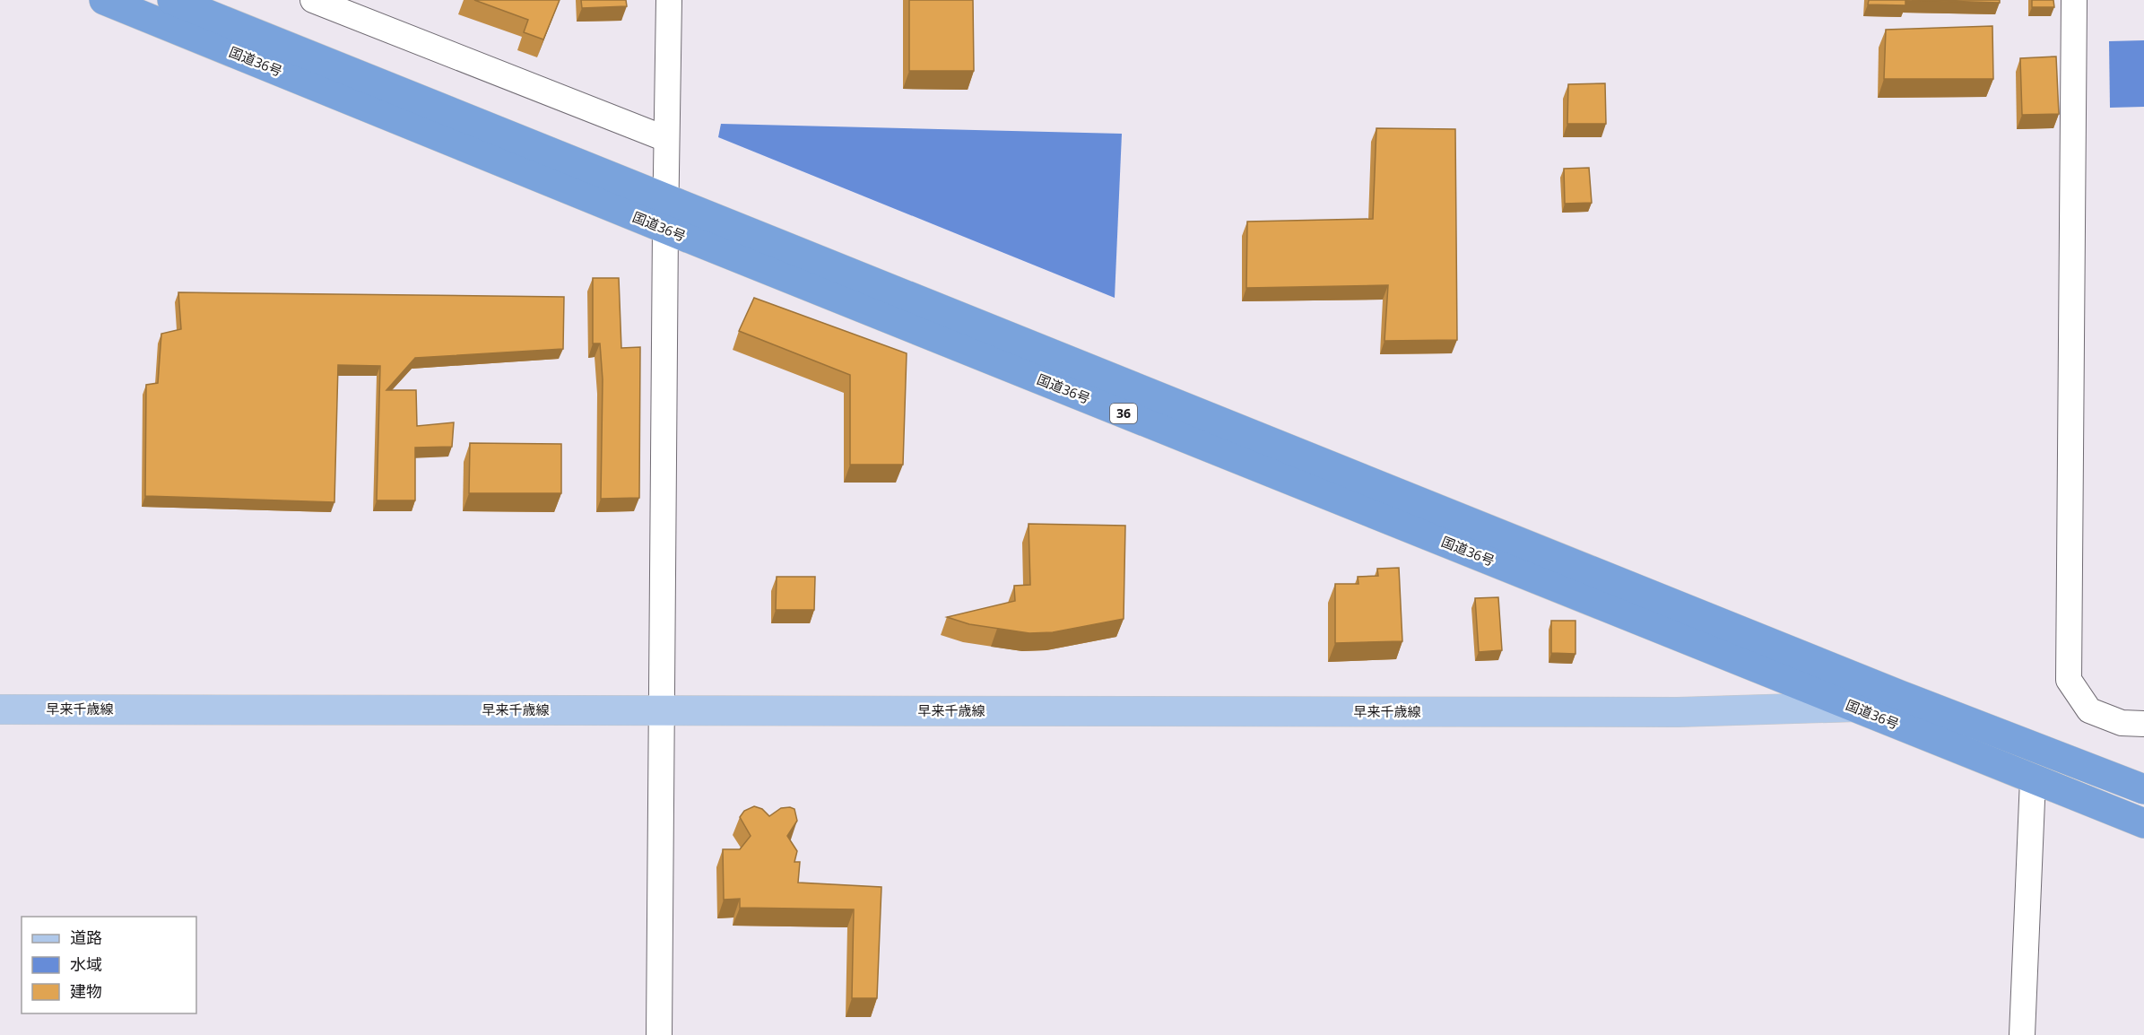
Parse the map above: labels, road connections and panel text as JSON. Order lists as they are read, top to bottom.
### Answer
{
  "streets": {
    "highway": ["国道36号", "36"],
    "main road": ["早来千歳線"]
  },
  "crossings": [
    ["国道36号", "早来千歳線"]
  ],
  "legend": ["道路", "水域", "建物"]
}
